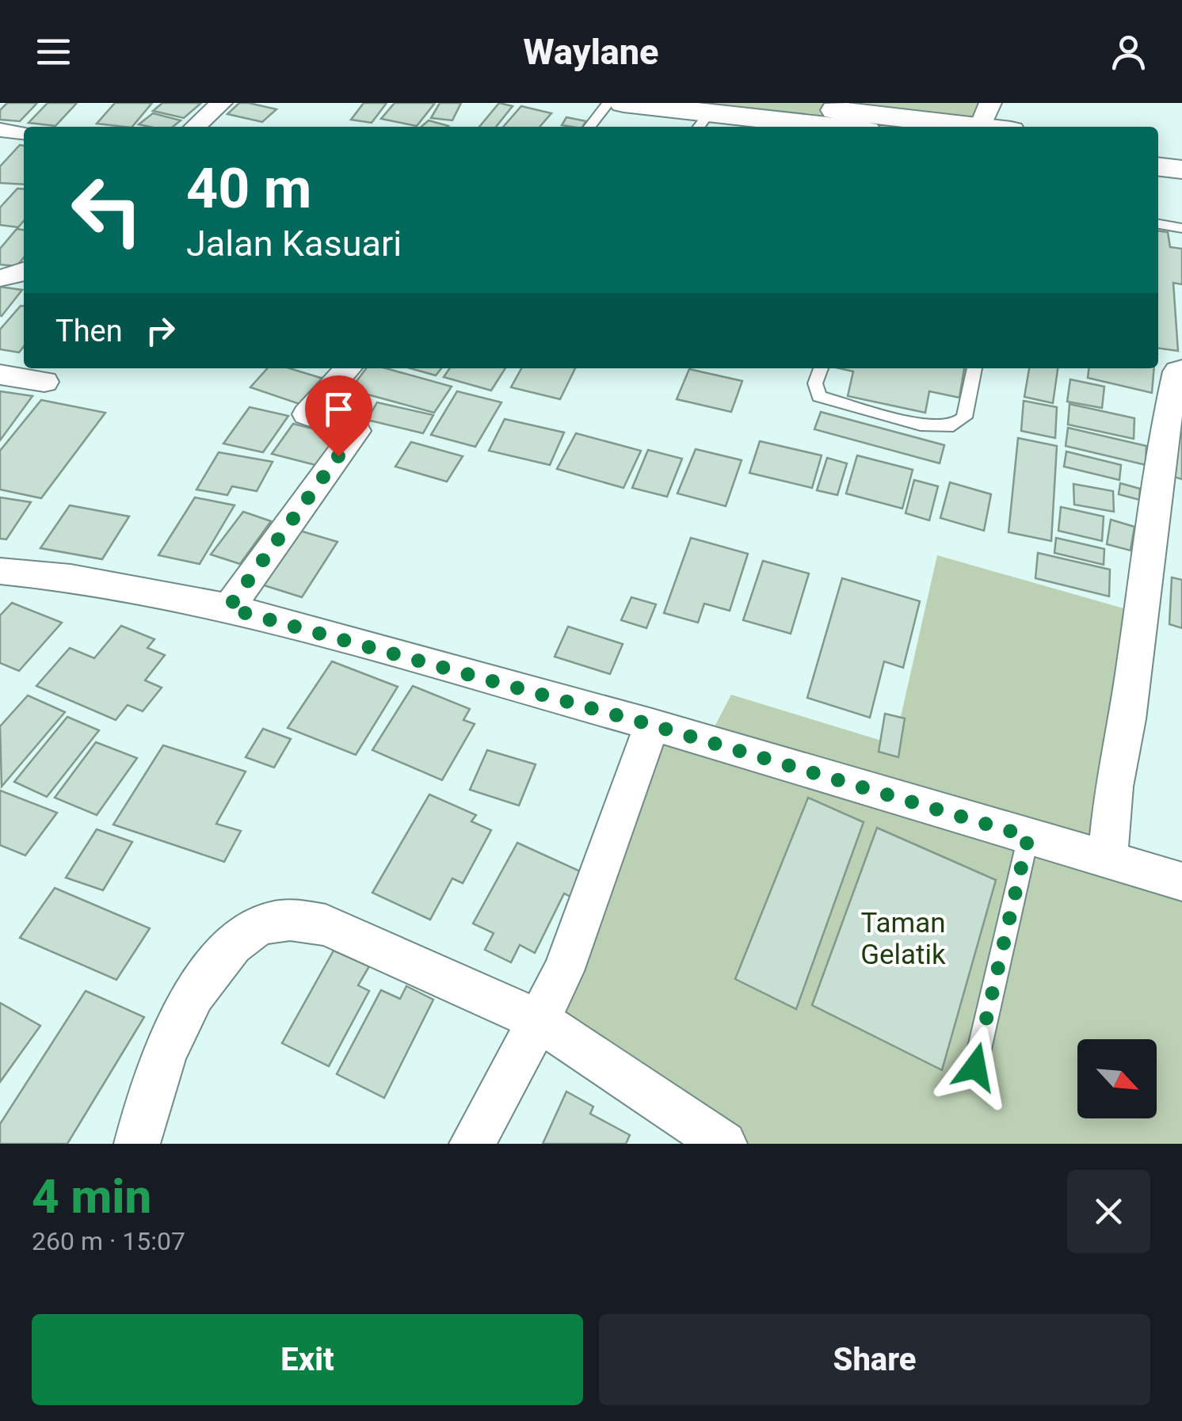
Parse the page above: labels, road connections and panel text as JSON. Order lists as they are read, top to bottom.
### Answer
{
  "parks": ["Taman Gelatik"],
  "north": "bottom right",
  "page": {
    "header": "Waylane",
    "turn": ["40 m", "Jalan Kasuari"],
    "then": "Then",
    "heading": ["4 min", "260 m · 15:07"],
    "buttons": ["Exit", "Share"]
  }
}
